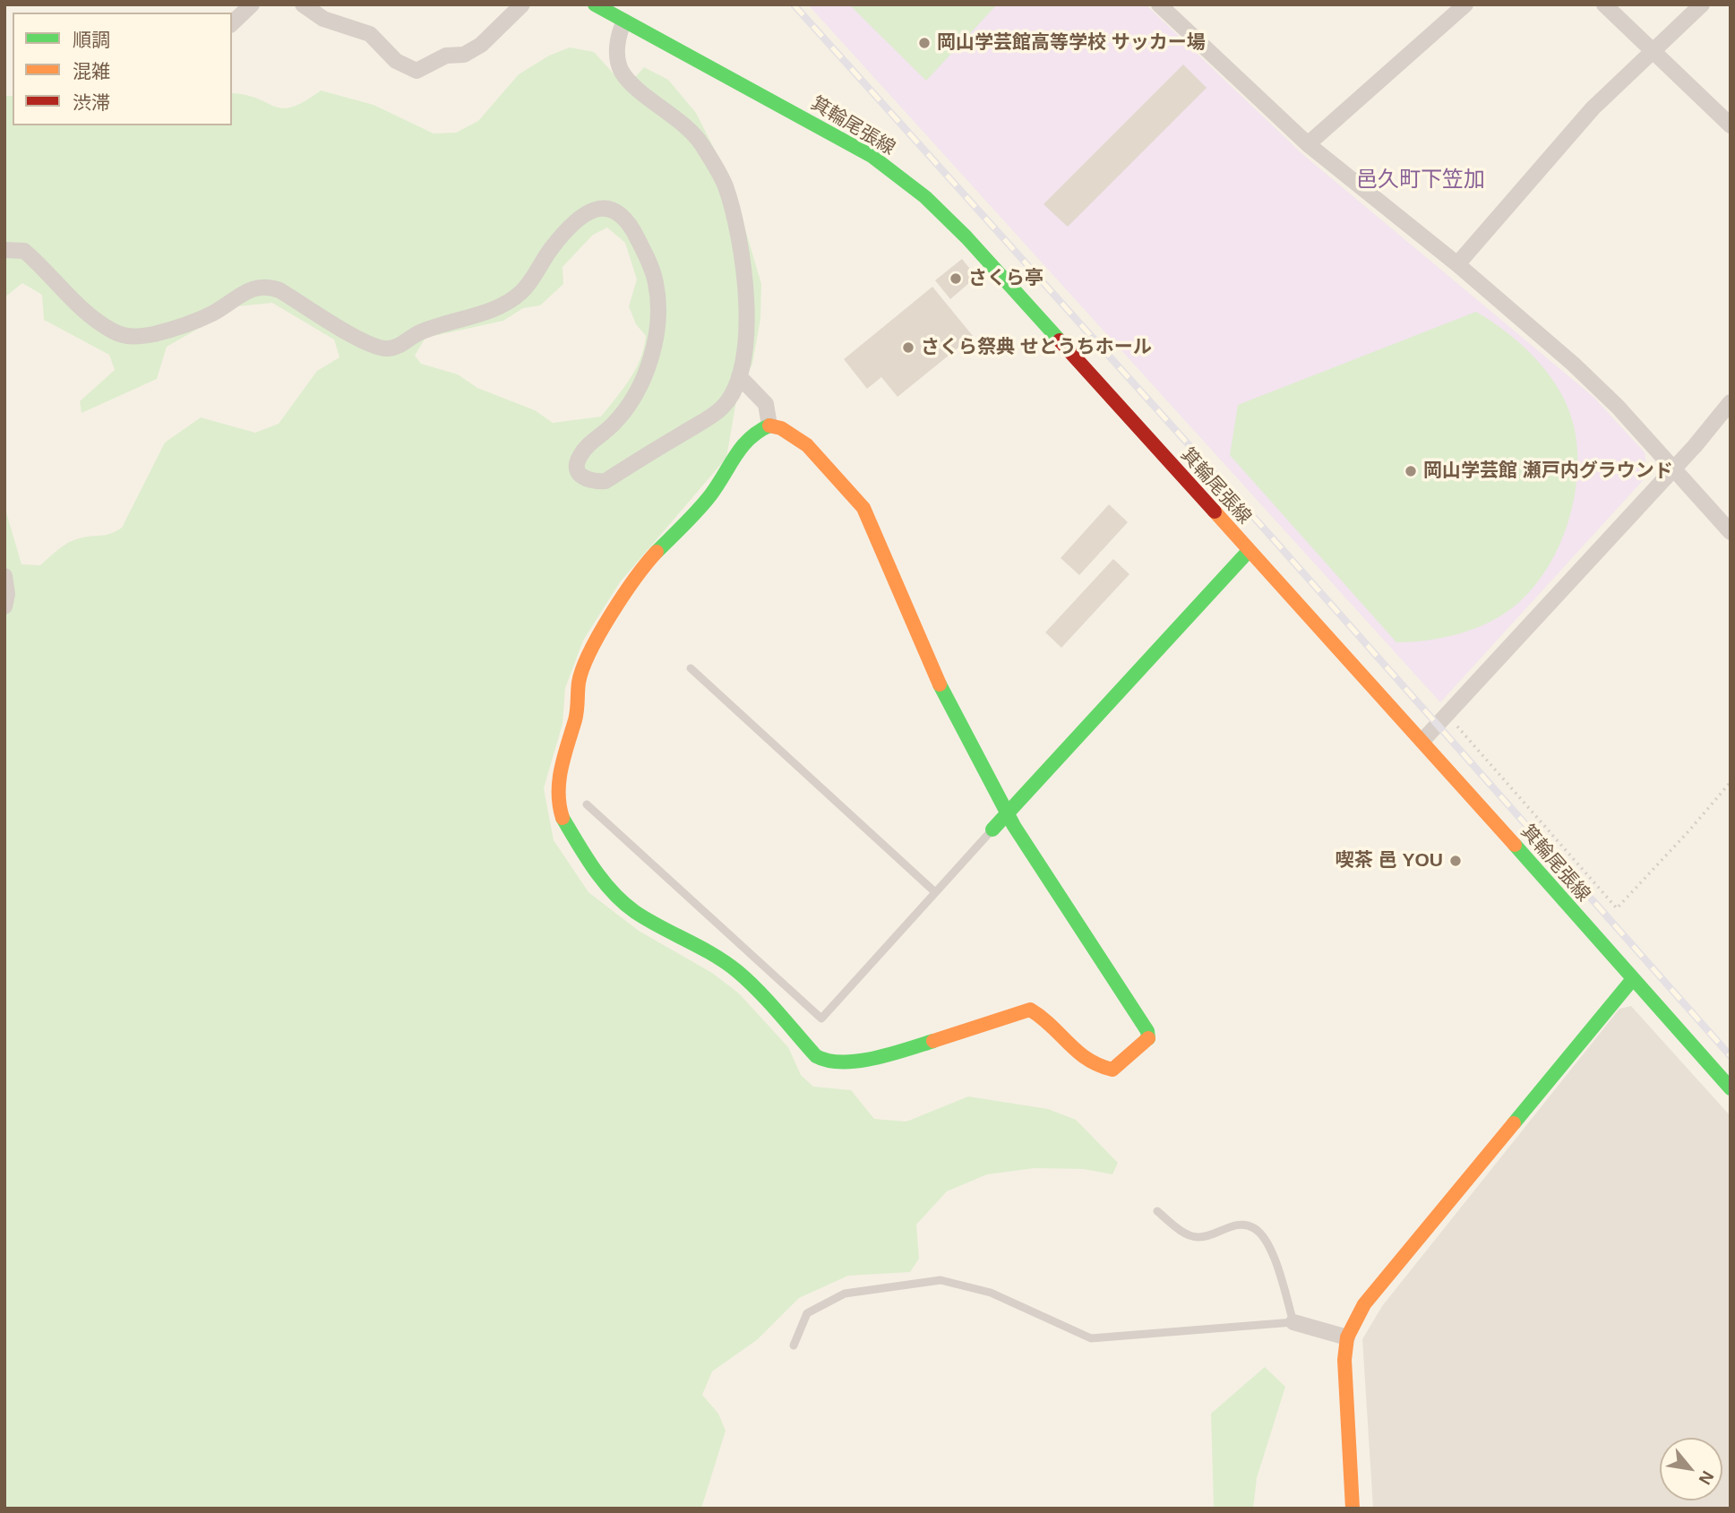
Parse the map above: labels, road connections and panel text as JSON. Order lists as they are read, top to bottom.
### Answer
{
  "streets": {
    "street": ["箕輪尾張線"]
  },
  "districts": ["邑久町下笠加"],
  "places": [
    "岡山学芸館高等学校 サッカー場",
    "さくら亭",
    "さくら祭典 せとうちホール",
    "岡山学芸館 瀬戸内グラウンド",
    "喫茶 邑 YOU"
  ],
  "legend": ["順調", "混雑", "渋滞"],
  "north": "bottom right"
}
